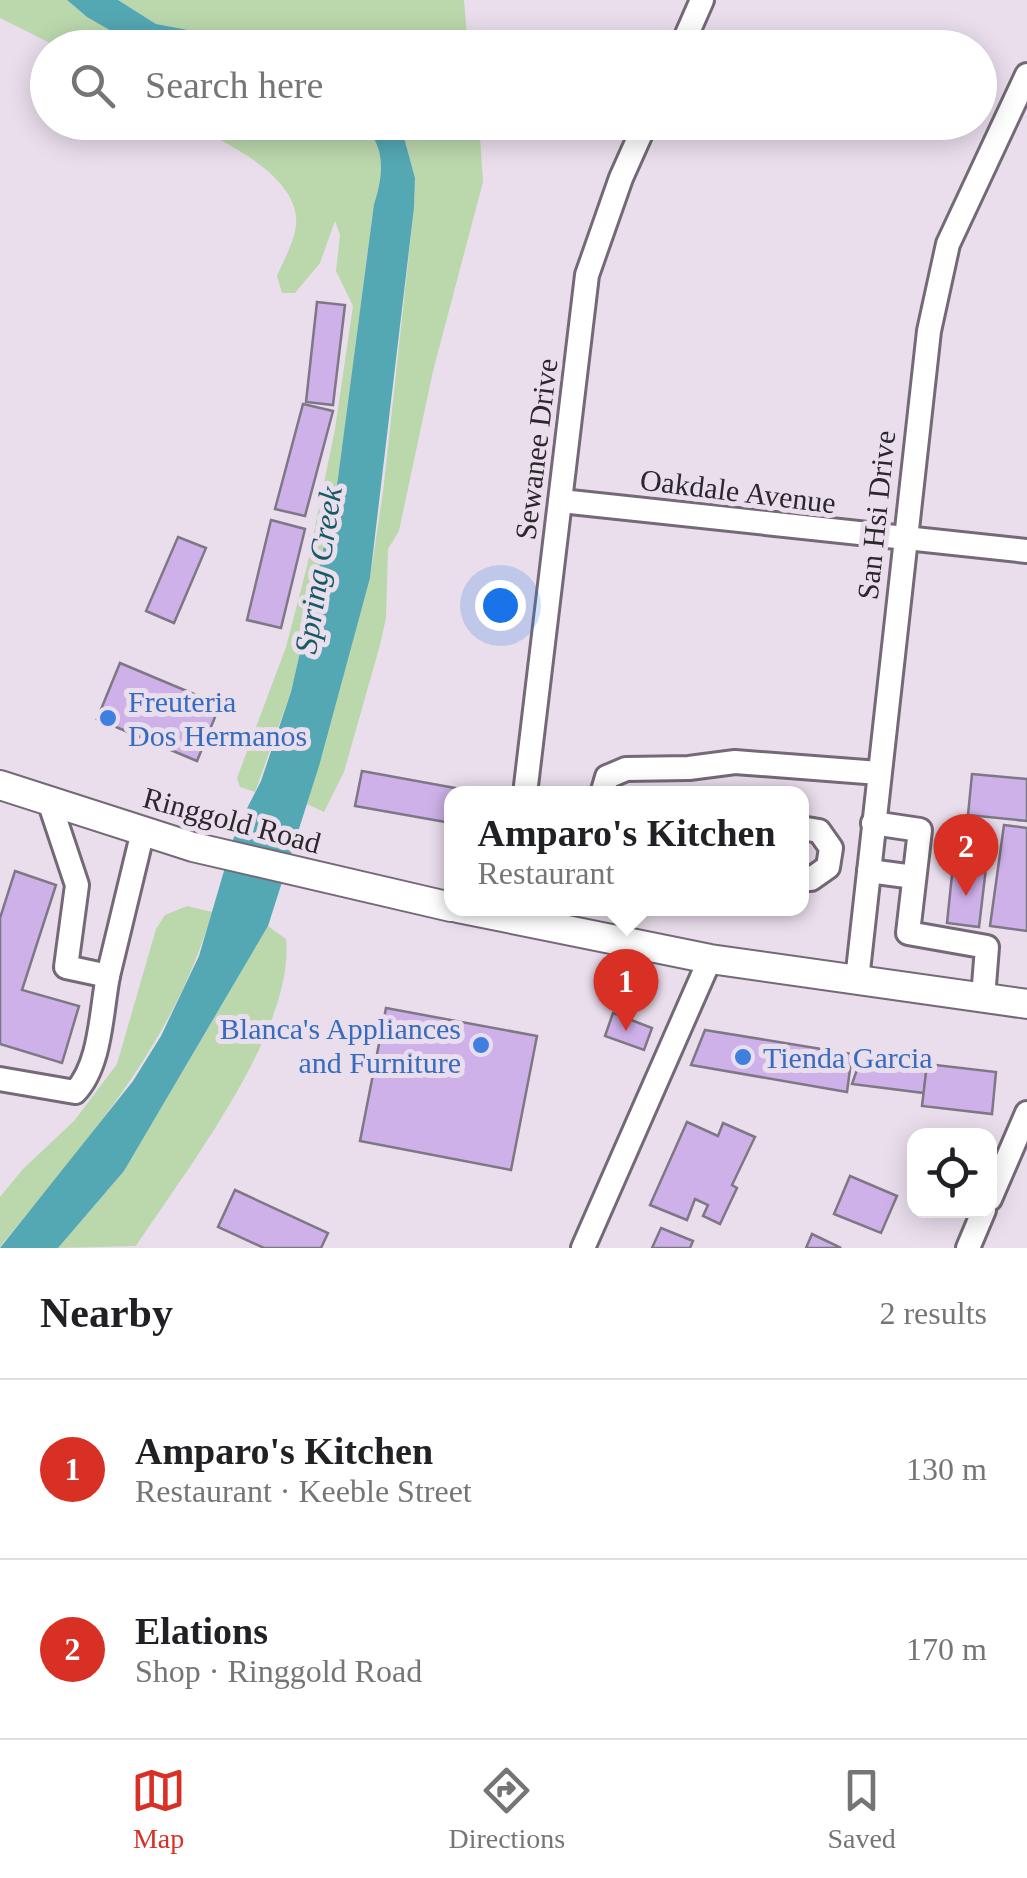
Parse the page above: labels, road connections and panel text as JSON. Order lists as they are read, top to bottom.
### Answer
{
  "streets": {
    "main road": ["Ringgold Road"],
    "street": ["Sewanee Drive", "Oakdale Avenue", "San Hsi Drive"]
  },
  "crossings": [
    ["Sewanee Drive", "Oakdale Avenue"],
    ["Oakdale Avenue", "San Hsi Drive"],
    ["San Hsi Drive", "Ringgold Road"]
  ],
  "water": ["Spring Creek"],
  "places": ["Freuteria Dos Hermanos", "Blanca's Appliances and Furniture", "Tienda Garcia"],
  "page": {
    "search": "Search here",
    "popup": ["Amparo's Kitchen", "Restaurant"],
    "pins": ["2", "1"],
    "heading": ["Nearby", "2 results"],
    "list": [
      {
        "mark": "1",
        "name": "Amparo's Kitchen",
        "note": "Restaurant · Keeble Street",
        "value": "130 m"
      },
      {
        "mark": "2",
        "name": "Elations",
        "note": "Shop · Ringgold Road",
        "value": "170 m"
      }
    ],
    "nav": ["Map", "Directions", "Saved"]
  }
}
